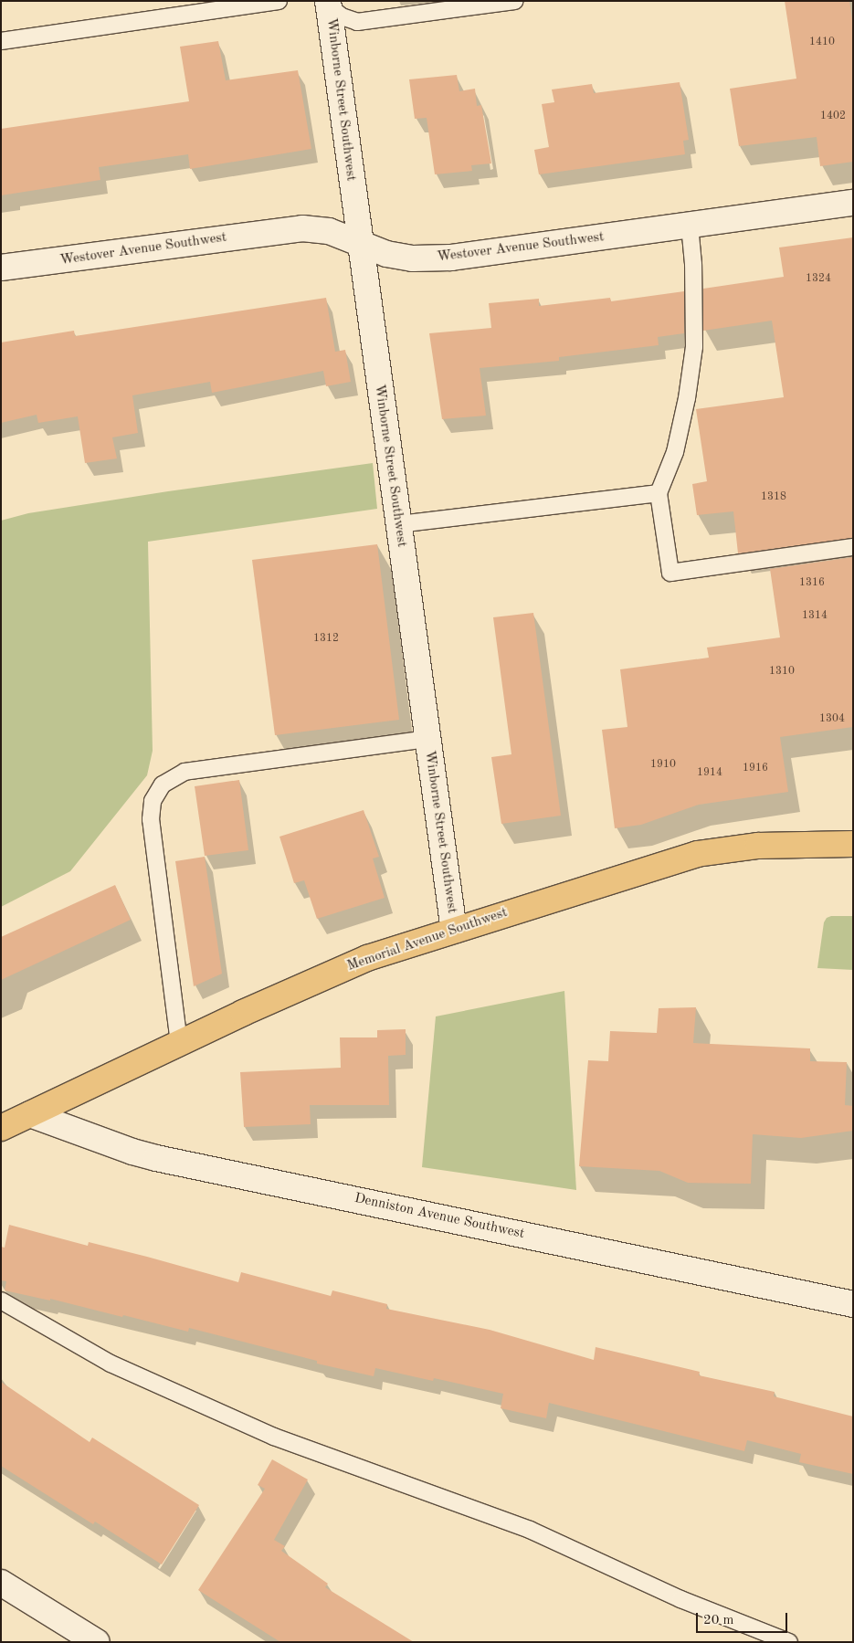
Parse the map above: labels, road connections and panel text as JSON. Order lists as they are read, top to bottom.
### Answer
{
  "streets": {
    "main road": ["Memorial Avenue Southwest"],
    "street": ["Winborne Street Southwest", "Westover Avenue Southwest", "Denniston Avenue Southwest"]
  },
  "crossings": [
    ["Winborne Street Southwest", "Westover Avenue Southwest"],
    ["Winborne Street Southwest", "Memorial Avenue Southwest"],
    ["Memorial Avenue Southwest", "Denniston Avenue Southwest"]
  ],
  "house_numbers": [
    "1410",
    "1402",
    "1324",
    "1318",
    "1316",
    "1314",
    "1312",
    "1310",
    "1304",
    "1910",
    "1916",
    "1914"
  ],
  "scale_bar": "20 m"
}
